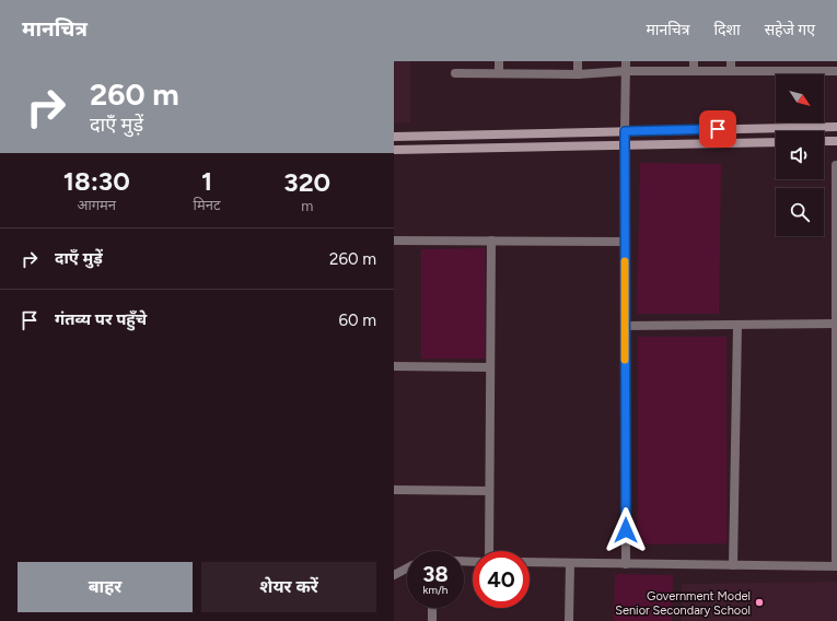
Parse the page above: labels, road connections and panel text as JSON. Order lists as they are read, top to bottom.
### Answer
{
  "places": ["Government Model Senior Secondary School"],
  "north": "bottom right",
  "page": {
    "header": "मानचित्र",
    "nav": ["मानचित्र", "दिशा", "सहेजे गए"],
    "turn": ["260 m", "दाएँ मुड़ें"],
    "eta": [
      "18:30",
      "आगमन",
      "1",
      "मिनट",
      "320",
      "m"
    ],
    "list": [
      {
        "name": "दाएँ मुड़ें",
        "value": "260 m"
      },
      {
        "name": "गंतव्य पर पहुँचे",
        "value": "60 m"
      }
    ],
    "speed": "38 km/h",
    "limit": "40",
    "buttons": ["बाहर", "शेयर करें"]
  }
}
